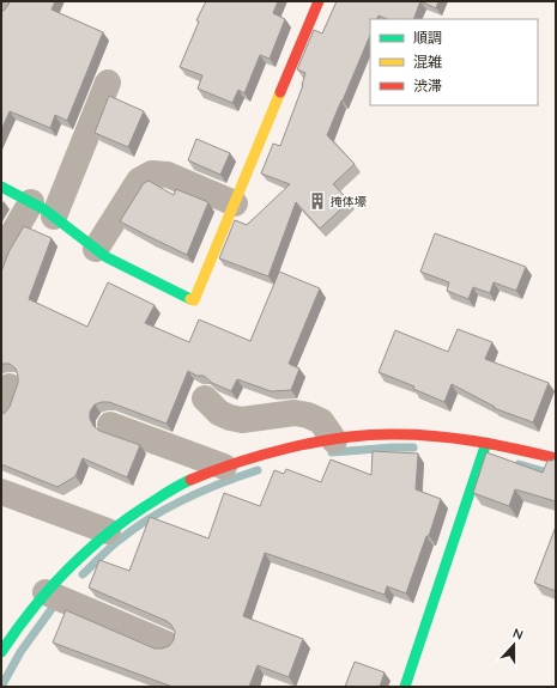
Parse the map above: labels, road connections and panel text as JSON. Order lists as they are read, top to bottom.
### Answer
{
  "places": {
    "building": ["掩体壕"]
  },
  "legend": ["順調", "混雑", "渋滞"],
  "north": "top"
}
